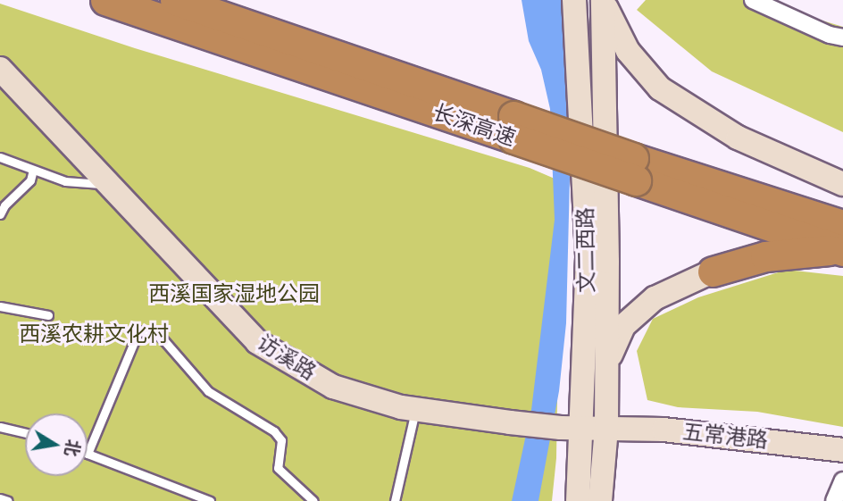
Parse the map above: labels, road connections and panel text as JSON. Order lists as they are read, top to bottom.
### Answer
{
  "streets": {
    "highway": ["长深高速"],
    "main road": ["文二西路", "访溪路", "五常港路"]
  },
  "crossings": [
    ["文二西路", "访溪路"],
    ["文二西路", "五常港路"],
    ["访溪路", "五常港路"]
  ],
  "parks": ["西溪国家湿地公园", "西溪农耕文化村"],
  "north": "right"
}
